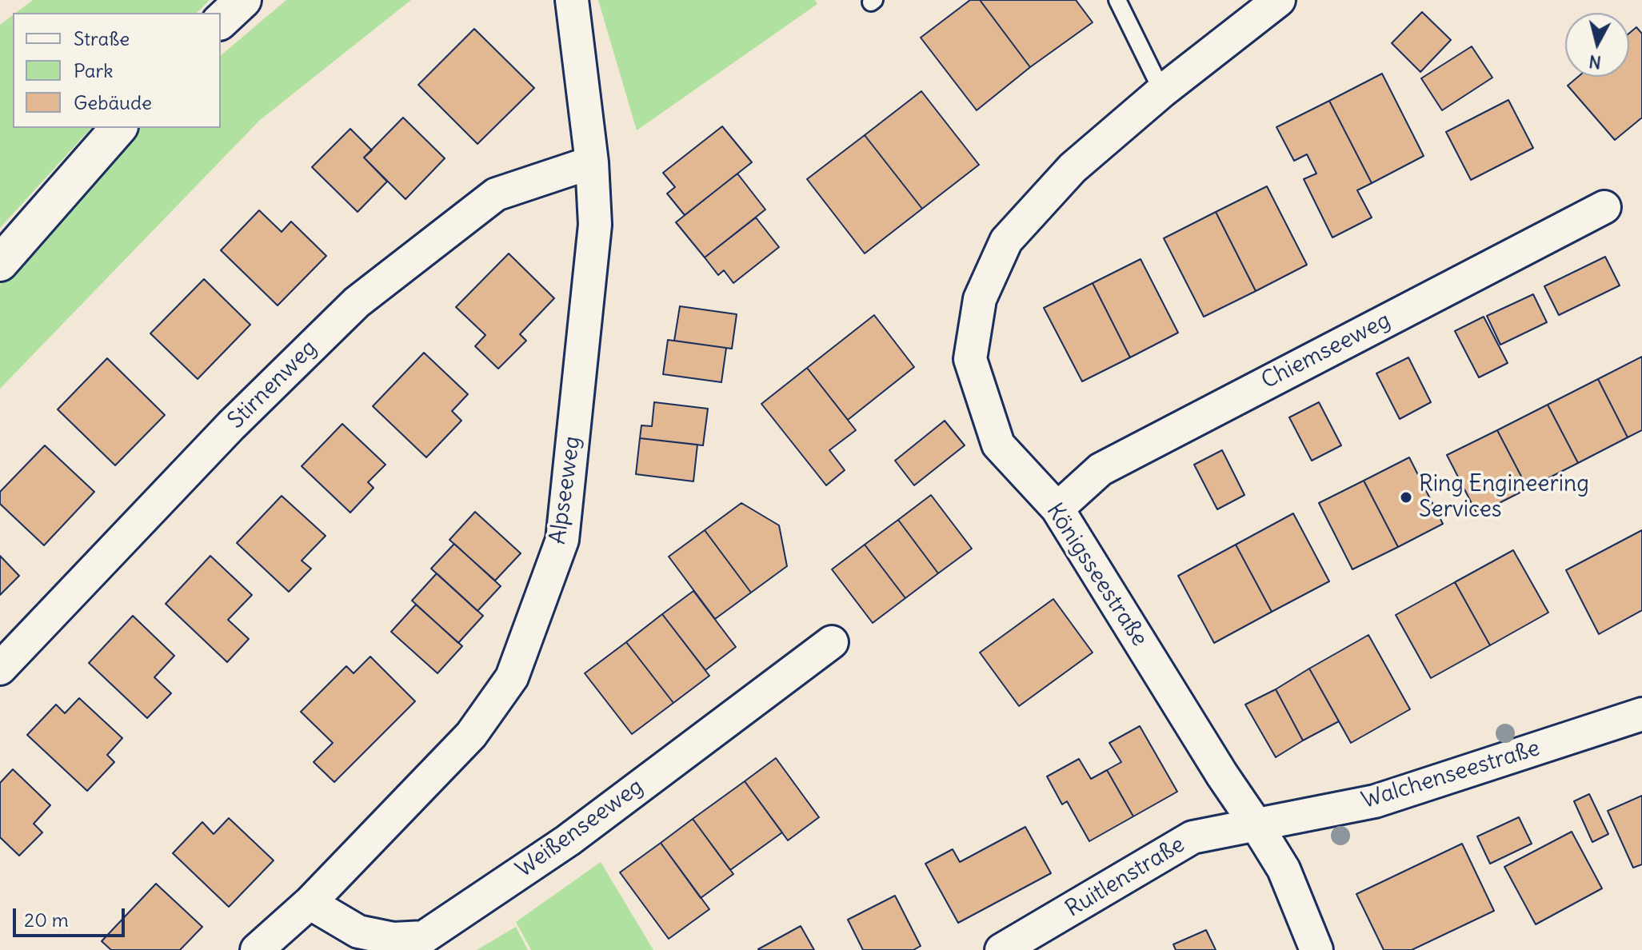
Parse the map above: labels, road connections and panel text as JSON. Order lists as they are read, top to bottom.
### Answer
{
  "streets": {
    "street": [
      "Chiemseeweg",
      "Stirnenweg",
      "Alpseeweg",
      "Königsseestraße",
      "Walchenseestraße",
      "Weißenseeweg",
      "Ruitlenstraße"
    ]
  },
  "crossings": [
    ["Chiemseeweg", "Königsseestraße"],
    ["Stirnenweg", "Alpseeweg"],
    ["Alpseeweg", "Weißenseeweg"],
    ["Königsseestraße", "Walchenseestraße"],
    ["Königsseestraße", "Ruitlenstraße"],
    ["Walchenseestraße", "Ruitlenstraße"]
  ],
  "places": ["Ring Engineering Services"],
  "legend": ["Straße", "Park", "Gebäude"],
  "scale_bar": "20 m",
  "north": "bottom"
}
